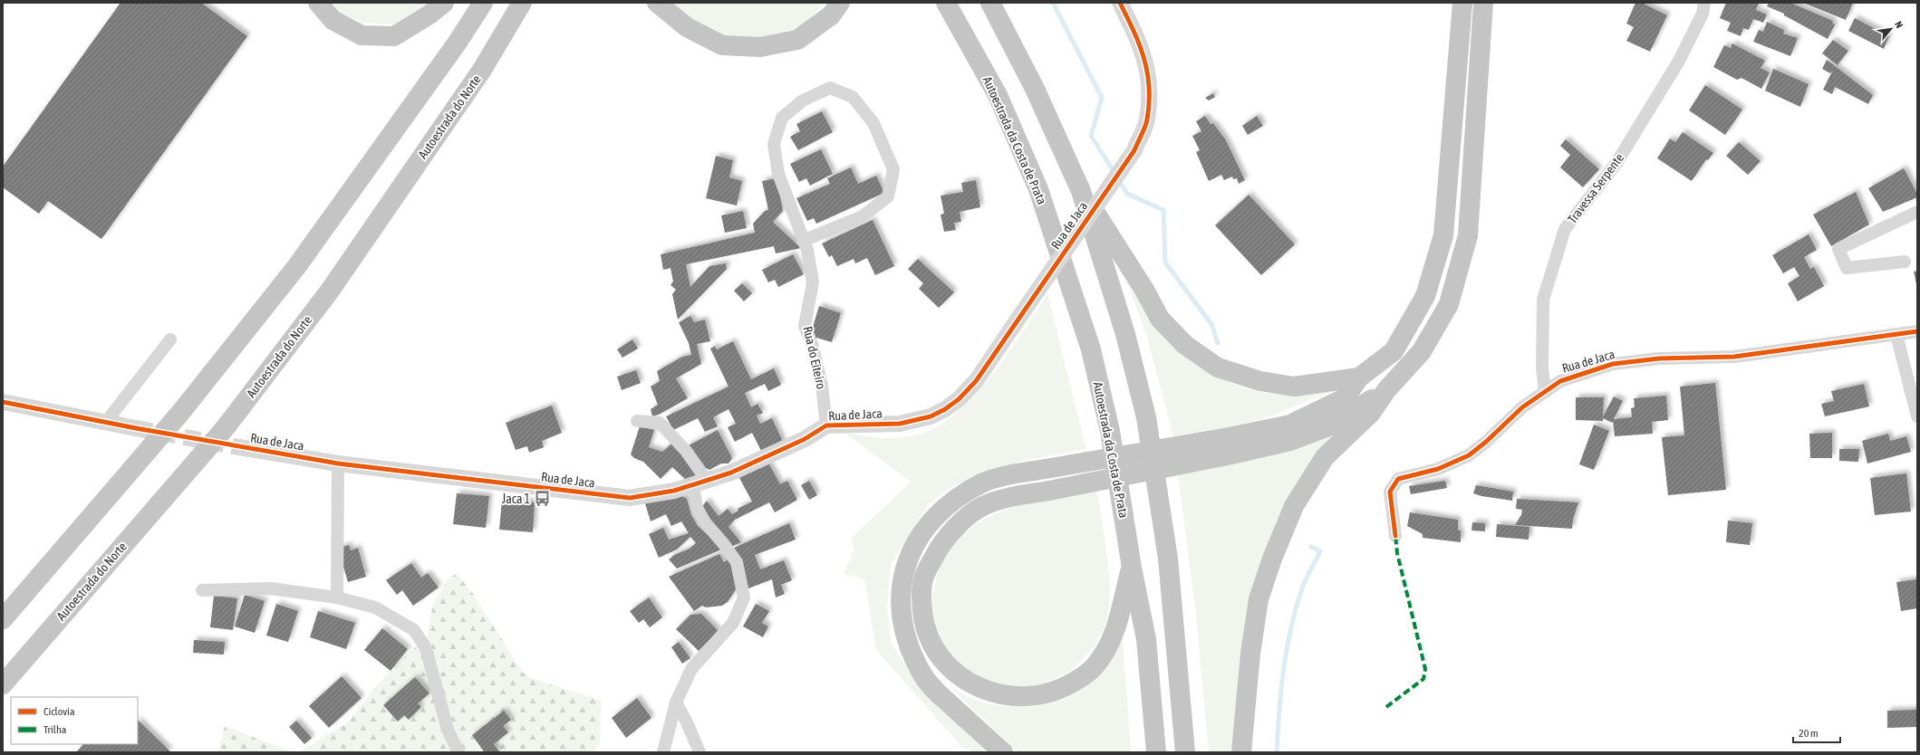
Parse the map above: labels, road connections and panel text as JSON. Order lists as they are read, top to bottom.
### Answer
{
  "streets": {
    "highway": ["Autoestrada do Norte", "Autoestrada da Costa de Prata"],
    "street": ["Travessa Serpente", "Rua de Jaca", "Rua do Eiteiro"]
  },
  "crossings": [
    ["Travessa Serpente", "Rua de Jaca"],
    ["Rua de Jaca", "Rua do Eiteiro"]
  ],
  "places": {
    "bus stop": ["Jaca 1"]
  },
  "legend": ["Ciclovia", "Trilha"],
  "scale_bar": "20 m",
  "north": "top right"
}
